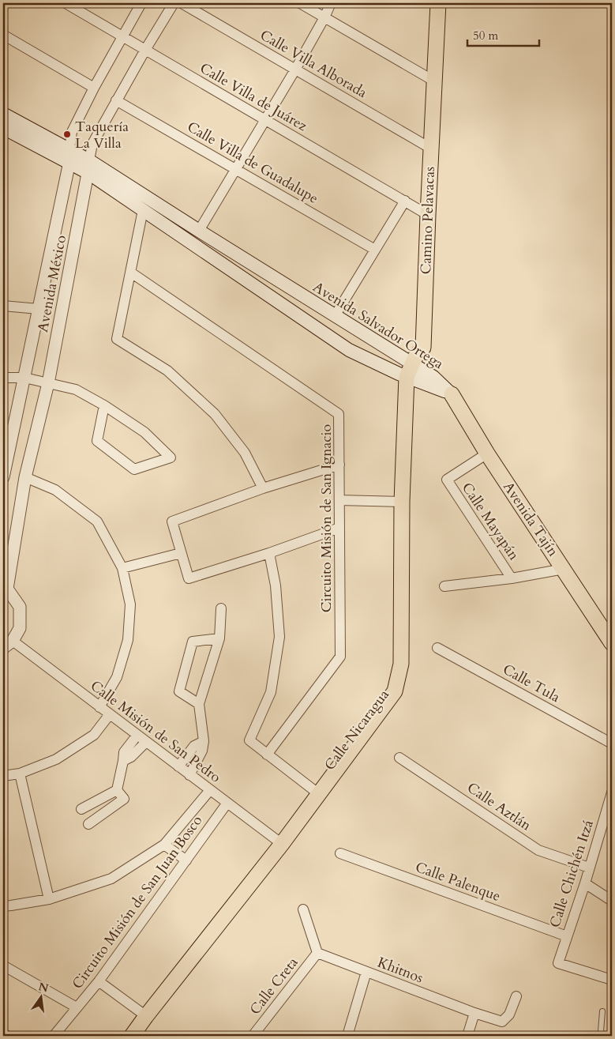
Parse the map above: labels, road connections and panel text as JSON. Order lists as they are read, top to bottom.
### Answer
{
  "streets": {
    "main road": [
      "Camino Pelavacas",
      "Avenida Salvador Ortega",
      "Avenida Tajín",
      "Calle Nicaragua"
    ],
    "street": [
      "Calle Villa Alborada",
      "Calle Villa de Juárez",
      "Calle Villa de Guadalupe",
      "Avenida México",
      "Circuito Misión de San Ignacio",
      "Calle Mayapán",
      "Calle Tula",
      "Calle Misión de San Pedro",
      "Calle Aztlán",
      "Calle Chichén Itzá",
      "Calle Palenque",
      "Circuito Misión de San Juan Bosco",
      "Khitnos",
      "Calle Creta"
    ]
  },
  "crossings": [
    ["Calle Villa Alborada", "Camino Pelavacas"],
    ["Calle Villa de Juárez", "Camino Pelavacas"],
    ["Calle Villa de Juárez", "Avenida México"],
    ["Calle Villa de Guadalupe", "Avenida México"],
    ["Camino Pelavacas", "Avenida Salvador Ortega"],
    ["Camino Pelavacas", "Calle Nicaragua"],
    ["Avenida México", "Avenida Salvador Ortega"],
    ["Avenida Salvador Ortega", "Avenida Tajín"],
    ["Avenida Salvador Ortega", "Calle Nicaragua"],
    ["Avenida Tajín", "Calle Mayapán"],
    ["Calle Nicaragua", "Calle Misión de San Pedro"],
    ["Calle Misión de San Pedro", "Circuito Misión de San Juan Bosco"],
    ["Calle Aztlán", "Calle Chichén Itzá"],
    ["Calle Chichén Itzá", "Calle Palenque"],
    ["Khitnos", "Calle Creta"]
  ],
  "places": ["Taquería La Villa"],
  "scale_bar": "50 m",
  "north": "top"
}
